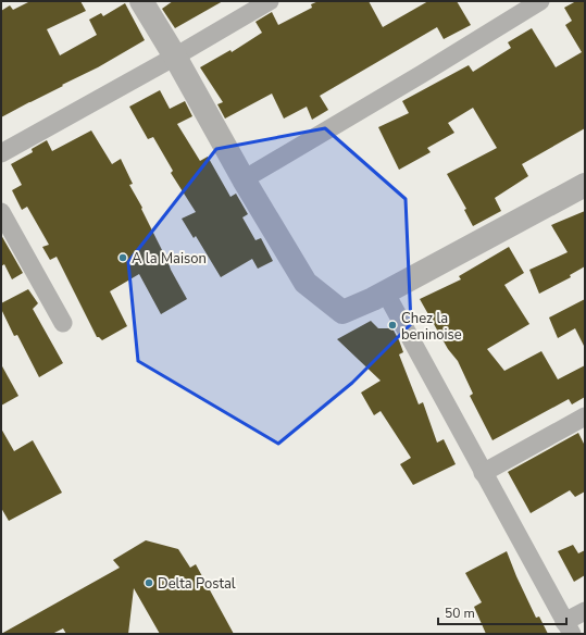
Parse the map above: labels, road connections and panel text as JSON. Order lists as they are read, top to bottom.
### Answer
{
  "places": ["A la Maison", "Chez la beninoise", "Delta Postal"],
  "scale_bar": "50 m"
}
